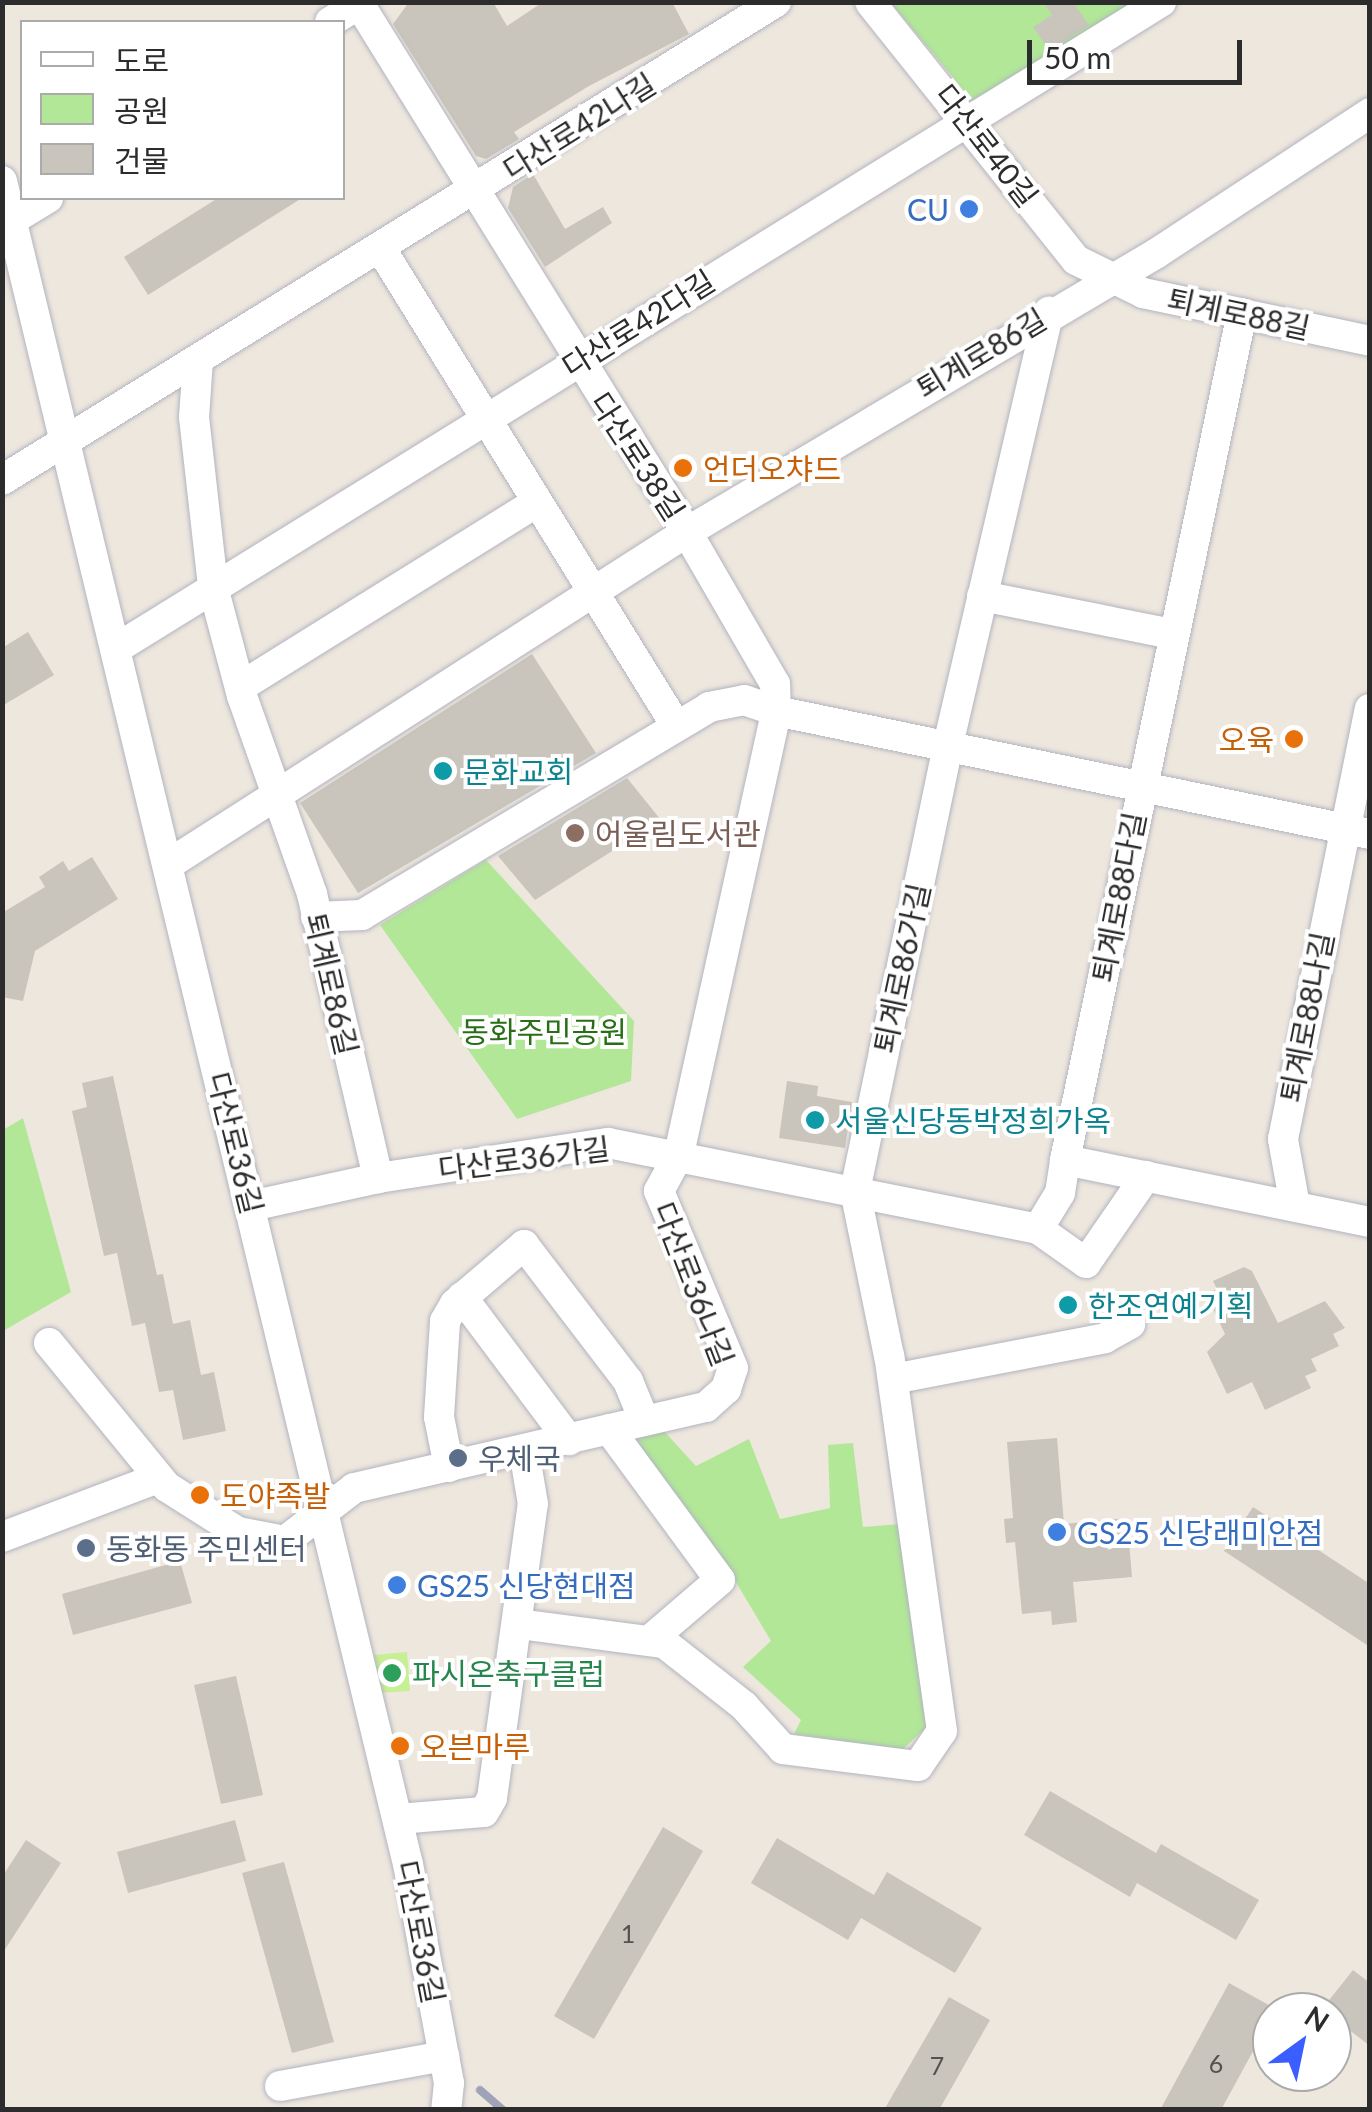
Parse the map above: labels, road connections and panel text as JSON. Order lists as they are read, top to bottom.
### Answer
{
  "streets": {
    "street": [
      "다산로42나길",
      "다산로40길",
      "퇴계로88길",
      "다산로42다길",
      "퇴계로86길",
      "다산로38길",
      "퇴계로88다길",
      "퇴계로86가길",
      "퇴계로88나길",
      "다산로36길",
      "다산로36가길",
      "다산로36나길"
    ]
  },
  "crossings": [
    ["다산로42나길", "다산로38길"],
    ["다산로42나길", "다산로36길"],
    ["다산로40길", "퇴계로88길"],
    ["다산로40길", "다산로42다길"],
    ["다산로40길", "퇴계로86길"],
    ["퇴계로88길", "퇴계로86길"],
    ["퇴계로88길", "퇴계로88다길"],
    ["다산로42다길", "퇴계로86길"],
    ["다산로42다길", "다산로38길"],
    ["다산로42다길", "다산로36길"],
    ["퇴계로86길", "다산로38길"],
    ["퇴계로86길", "퇴계로86가길"],
    ["퇴계로86길", "다산로36길"],
    ["퇴계로86길", "다산로36가길"],
    ["다산로38길", "다산로36가길"],
    ["다산로38길", "다산로36나길"],
    ["퇴계로86가길", "다산로36가길"],
    ["다산로36길", "다산로36가길"],
    ["다산로36길", "다산로36나길"],
    ["다산로36가길", "다산로36나길"]
  ],
  "parks": ["동화주민공원"],
  "places": [
    "CU",
    "언더오챠드",
    "오육",
    "문화교회",
    "어울림도서관",
    "서울신당동박정희가옥",
    "한조연예기획",
    "우체국",
    "도야족발",
    "GS25 신당래미안점",
    "동화동 주민센터",
    "GS25 신당현대점",
    "파시온축구클럽",
    "오븐마루"
  ],
  "house_numbers": ["1", "6", "7"],
  "legend": ["도로", "공원", "건물"],
  "scale_bar": "50 m",
  "north": "top right"
}
